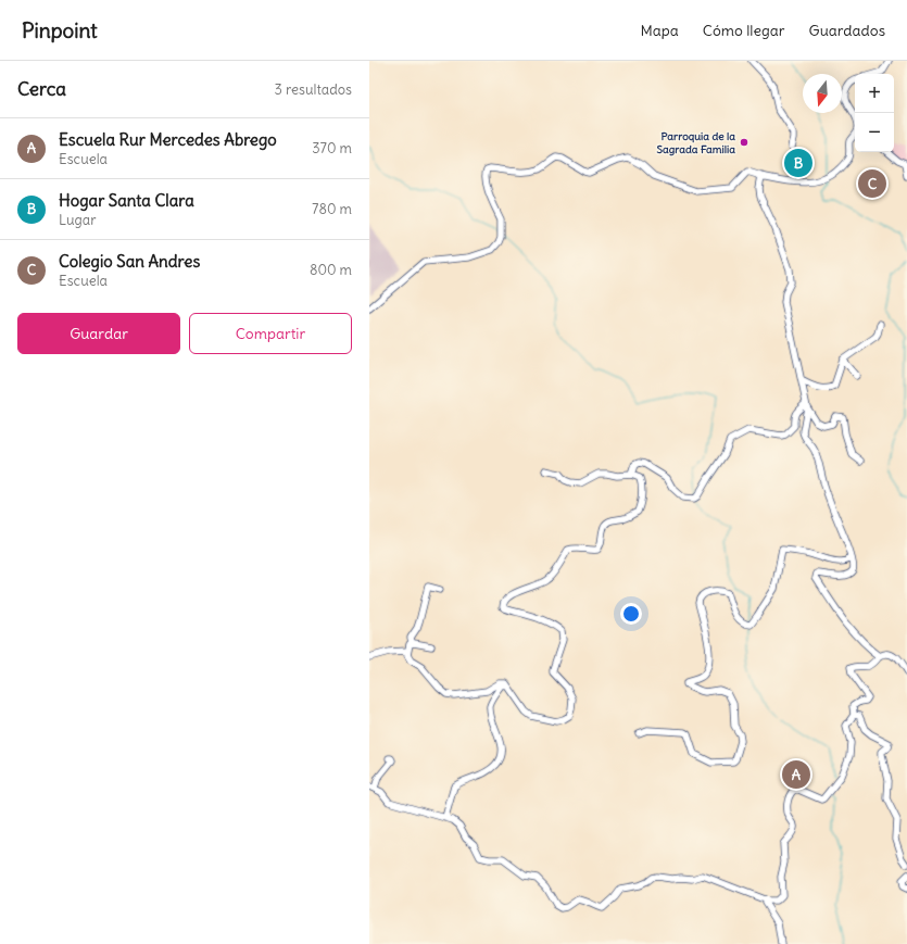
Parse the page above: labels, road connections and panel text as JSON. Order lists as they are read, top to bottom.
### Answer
{
  "places": ["Parroquia de la Sagrada Familia"],
  "north": "bottom",
  "page": {
    "header": "Pinpoint",
    "nav": ["Mapa", "Cómo llegar", "Guardados"],
    "heading": ["Cerca", "3 resultados"],
    "map_buttons": ["+", "−"],
    "list": [
      {
        "mark": "A",
        "name": "Escuela Rur Mercedes Abrego",
        "note": "Escuela",
        "value": "370 m"
      },
      {
        "mark": "B",
        "name": "Hogar Santa Clara",
        "note": "Lugar",
        "value": "780 m"
      },
      {
        "mark": "C",
        "name": "Colegio San Andres",
        "note": "Escuela",
        "value": "800 m"
      }
    ],
    "pins": ["B", "C", "A"],
    "buttons": ["Guardar", "Compartir"]
  }
}
